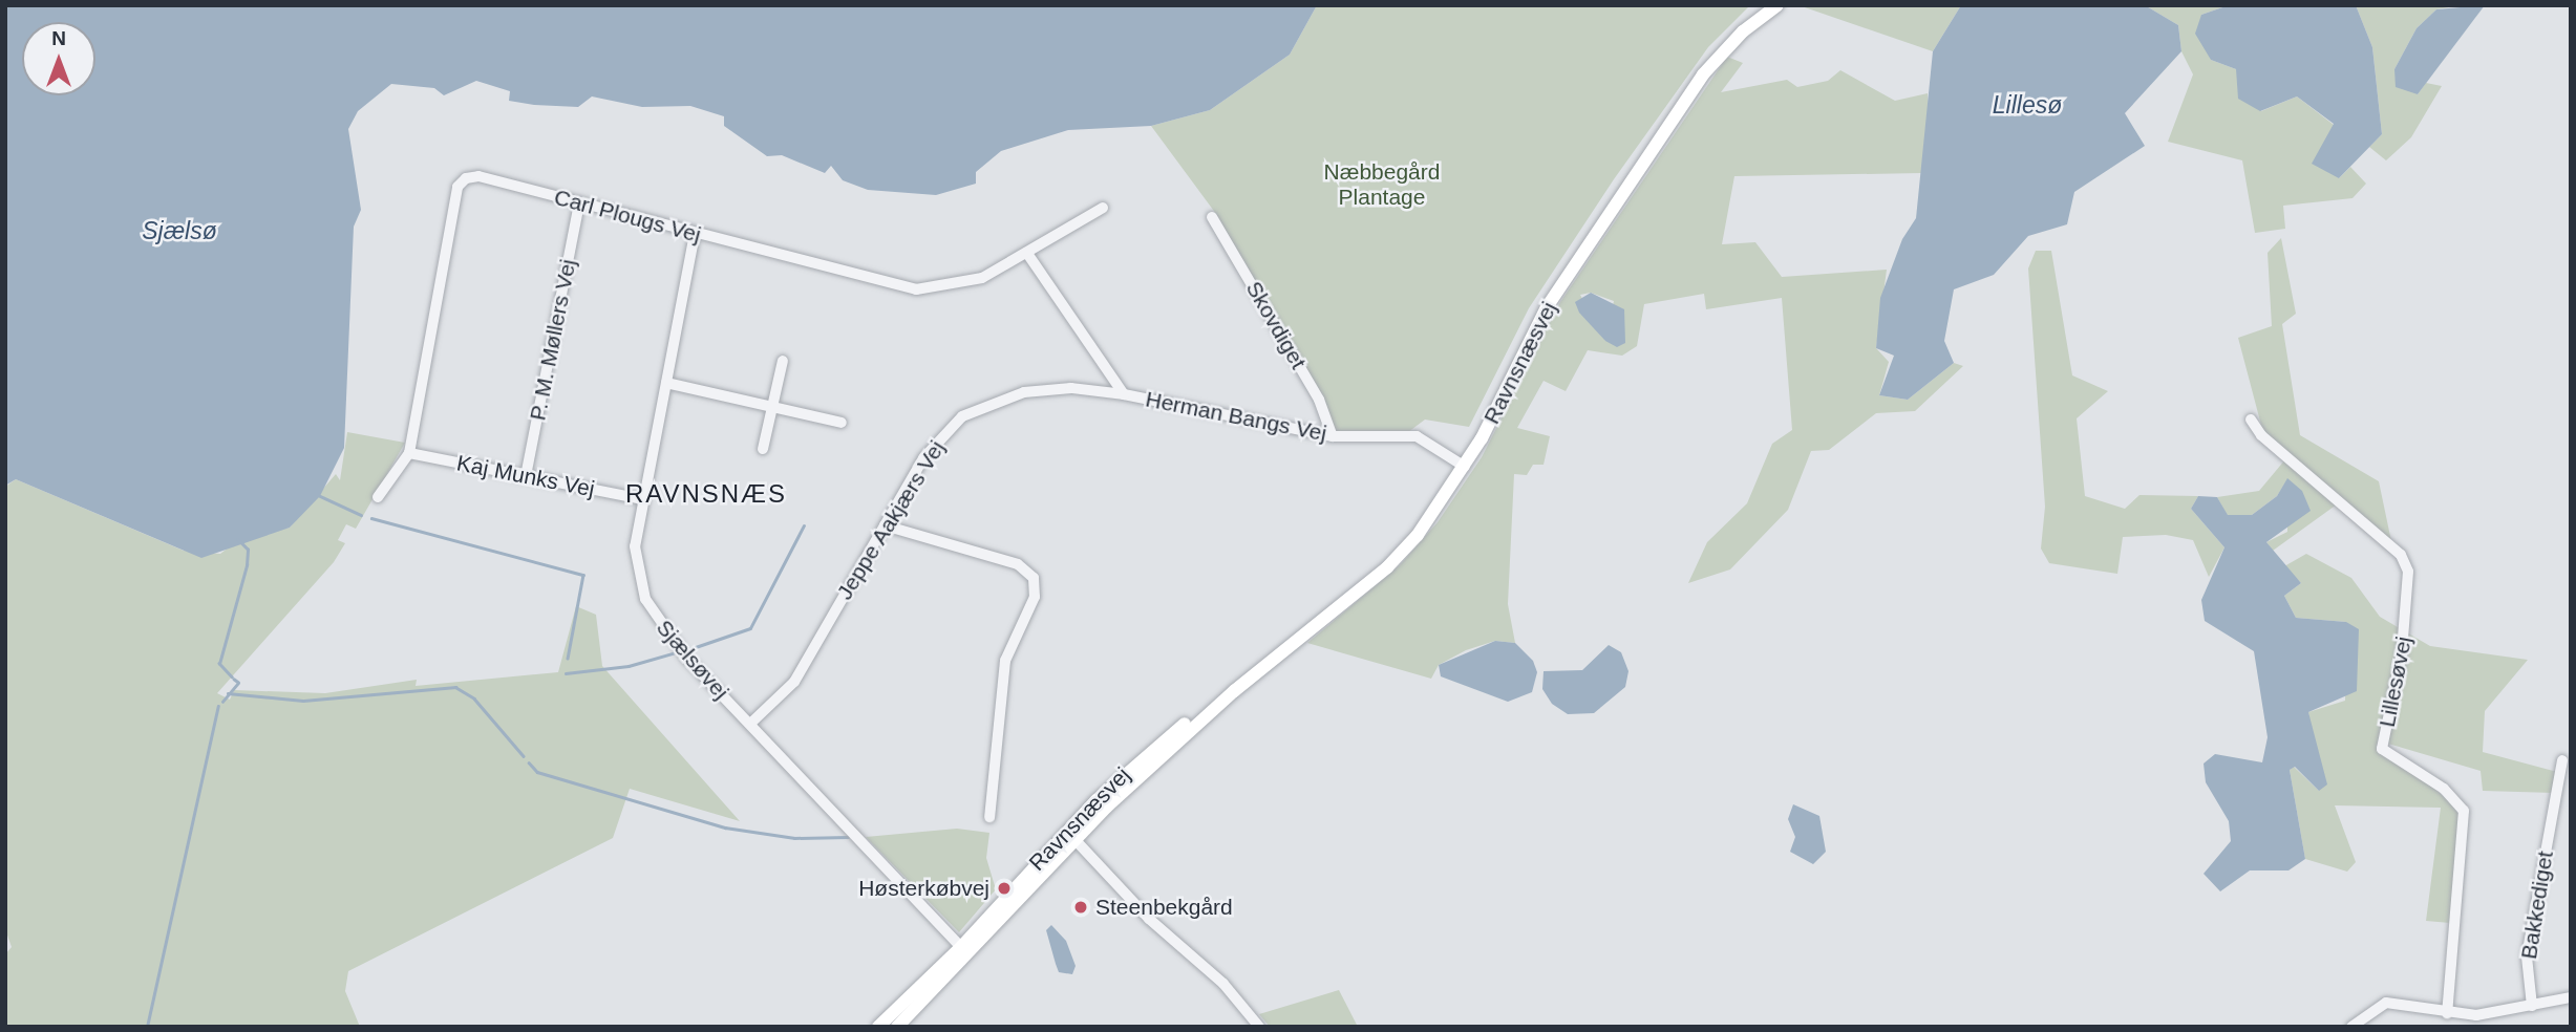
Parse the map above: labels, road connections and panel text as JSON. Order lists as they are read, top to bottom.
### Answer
{
  "streets": {
    "main road": ["Ravnsnæsvej"],
    "street": [
      "Carl Plougs Vej",
      "Skovdiget",
      "P. M. Møllers Vej",
      "Herman Bangs Vej",
      "Kaj Munks Vej",
      "Jeppe Aakjærs Vej",
      "Sjælsøvej",
      "Lillesøvej",
      "Bakkediget"
    ]
  },
  "crossings": [
    ["Carl Plougs Vej", "P. M. Møllers Vej"],
    ["Carl Plougs Vej", "Herman Bangs Vej"],
    ["Carl Plougs Vej", "Kaj Munks Vej"],
    ["Carl Plougs Vej", "Sjælsøvej"],
    ["Skovdiget", "Herman Bangs Vej"],
    ["P. M. Møllers Vej", "Kaj Munks Vej"],
    ["Ravnsnæsvej", "Herman Bangs Vej"],
    ["Ravnsnæsvej", "Sjælsøvej"],
    ["Herman Bangs Vej", "Jeppe Aakjærs Vej"],
    ["Kaj Munks Vej", "Sjælsøvej"],
    ["Jeppe Aakjærs Vej", "Sjælsøvej"]
  ],
  "districts": ["RAVNSNÆS"],
  "water": ["Lillesø", "Sjælsø"],
  "parks": ["Næbbegård Plantage"],
  "places": ["Høsterkøbvej", "Steenbekgård"],
  "north": "top"
}
